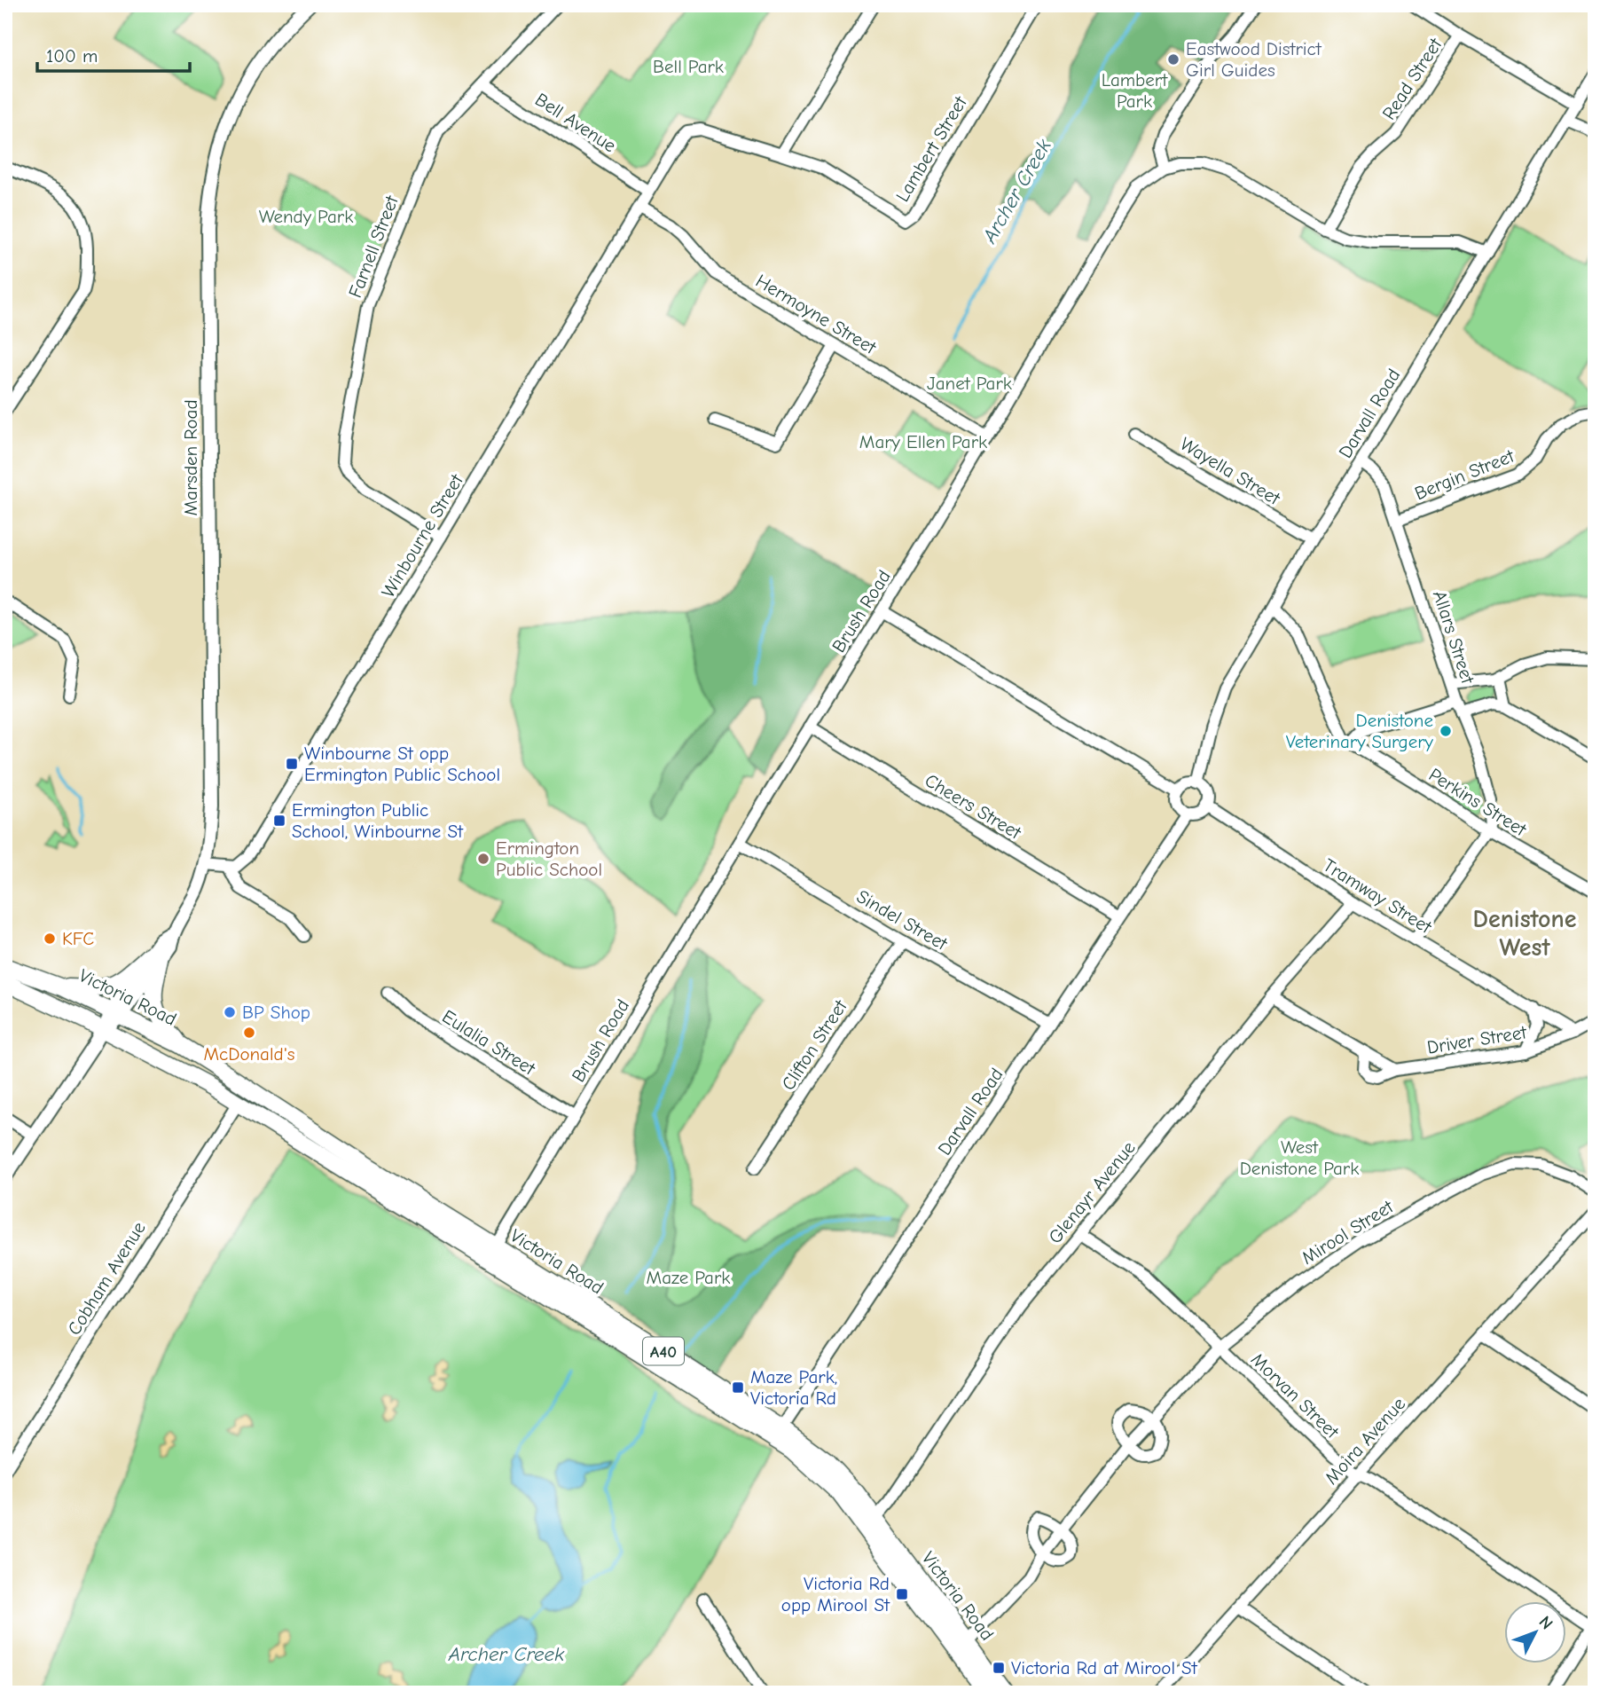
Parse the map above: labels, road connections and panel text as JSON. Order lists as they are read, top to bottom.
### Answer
{
  "streets": {
    "highway": ["Victoria Road", "A40"],
    "main road": ["Marsden Road"],
    "street": [
      "Read Street",
      "Bell Avenue",
      "Lambert Street",
      "Farnell Street",
      "Hermoyne Street",
      "Darvall Road",
      "Wayella Street",
      "Bergin Street",
      "Winbourne Street",
      "Brush Road",
      "Allars Street",
      "Perkins Street",
      "Cheers Street",
      "Tramway Street",
      "Sindel Street",
      "Driver Street",
      "Eulalia Street",
      "Clifton Street",
      "Glenayr Avenue",
      "Mirool Street",
      "Cobham Avenue",
      "Morvan Street",
      "Moira Avenue"
    ]
  },
  "crossings": [
    ["Bell Avenue", "Farnell Street"],
    ["Bell Avenue", "Winbourne Street"],
    ["Lambert Street", "Winbourne Street"],
    ["Farnell Street", "Winbourne Street"],
    ["Hermoyne Street", "Winbourne Street"],
    ["Hermoyne Street", "Brush Road"],
    ["Darvall Road", "Wayella Street"],
    ["Darvall Road", "Allars Street"],
    ["Darvall Road", "Perkins Street"],
    ["Darvall Road", "Cheers Street"],
    ["Darvall Road", "Tramway Street"],
    ["Darvall Road", "Sindel Street"],
    ["Darvall Road", "Victoria Road"],
    ["Marsden Road", "Victoria Road"],
    ["Bergin Street", "Allars Street"],
    ["Brush Road", "Cheers Street"],
    ["Brush Road", "Sindel Street"],
    ["Brush Road", "Victoria Road"],
    ["Brush Road", "Eulalia Street"],
    ["Allars Street", "Perkins Street"],
    ["Tramway Street", "Driver Street"],
    ["Tramway Street", "Glenayr Avenue"],
    ["Sindel Street", "Clifton Street"],
    ["Victoria Road", "Glenayr Avenue"],
    ["Victoria Road", "Mirool Street"],
    ["Victoria Road", "Cobham Avenue"],
    ["Glenayr Avenue", "Morvan Street"],
    ["Mirool Street", "Morvan Street"],
    ["Morvan Street", "Moira Avenue"]
  ],
  "districts": ["Denistone West"],
  "water": ["Archer Creek"],
  "parks": [
    "Bell Park",
    "Lambert Park",
    "Wendy Park",
    "Janet Park",
    "Mary Ellen Park",
    "West Denistone Park",
    "Maze Park"
  ],
  "places": {
    "other": [
      "Eastwood District Girl Guides",
      "Denistone Veterinary Surgery",
      "Ermington Public School",
      "KFC",
      "BP Shop",
      "McDonald's"
    ],
    "transit": [
      "Winbourne St opp Ermington Public School",
      "Ermington Public School, Winbourne St",
      "Maze Park, Victoria Rd",
      "Victoria Rd opp Mirool St",
      "Victoria Rd at Mirool St"
    ]
  },
  "scale_bar": "100 m",
  "north": "top right"
}
